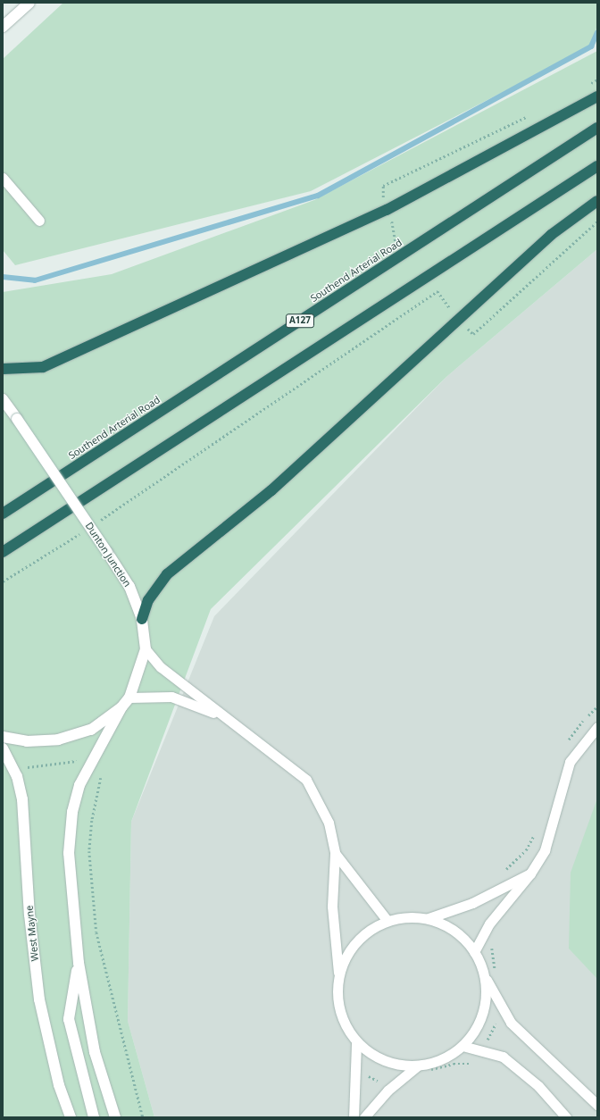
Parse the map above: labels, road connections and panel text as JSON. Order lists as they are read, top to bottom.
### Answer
{
  "streets": {
    "highway": ["Southend Arterial Road", "A127"],
    "main road": ["Dunton Junction", "West Mayne"]
  }
}
